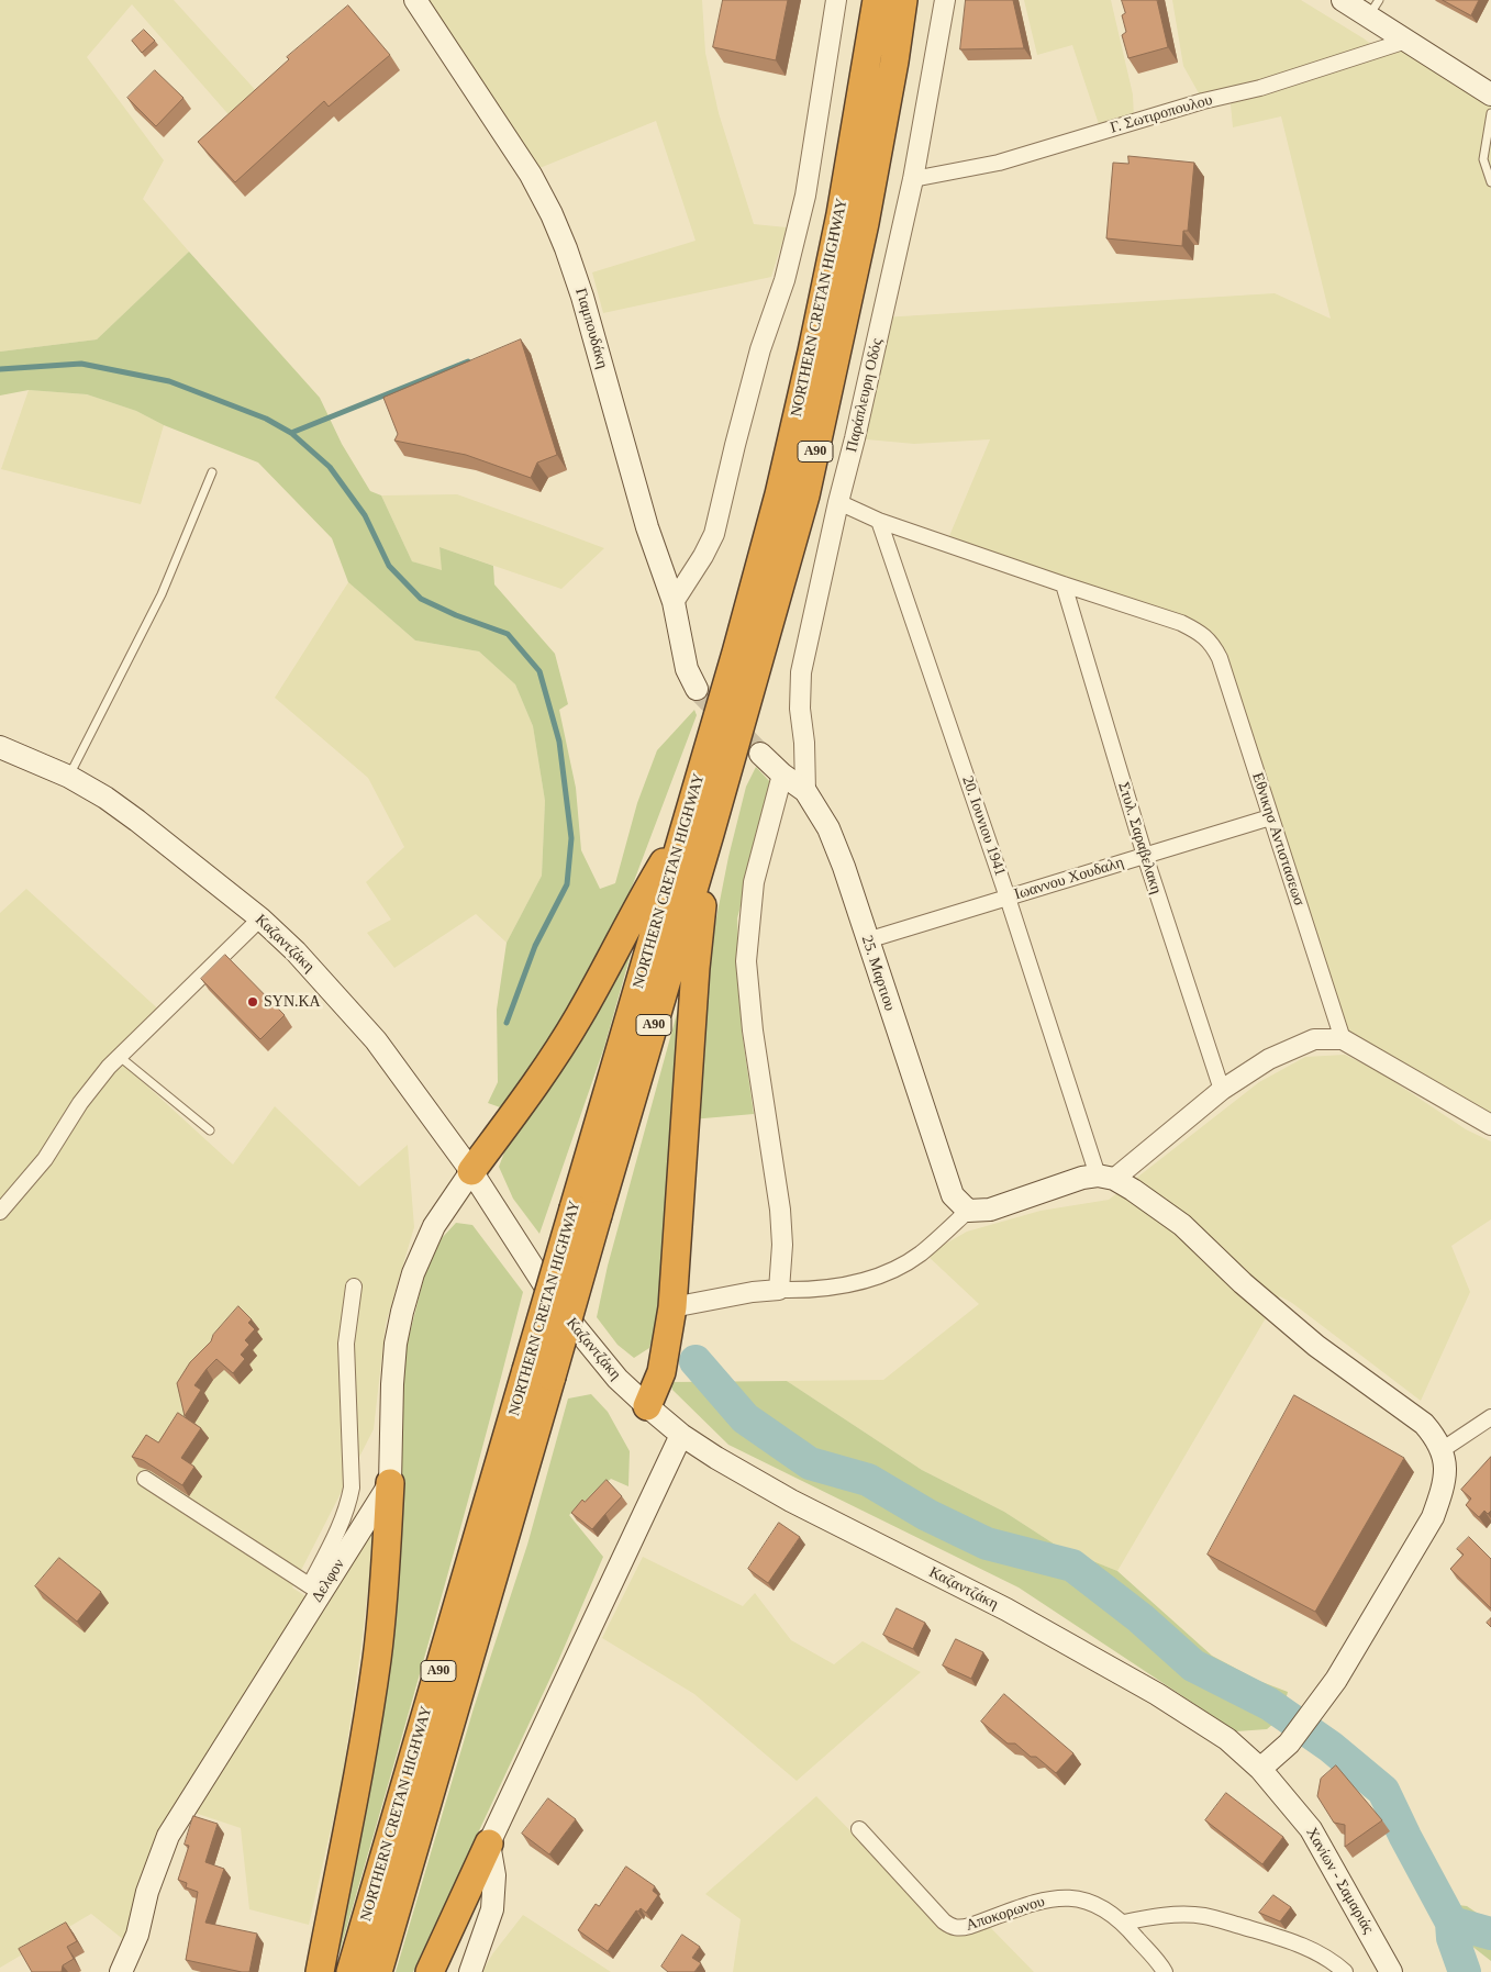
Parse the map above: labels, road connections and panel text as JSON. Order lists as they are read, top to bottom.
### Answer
{
  "streets": {
    "highway": ["NORTHERN CRETAN HIGHWAY", "Α90"],
    "main road": [
      "Γιαμπουδάκη",
      "Καζαντζάκη",
      "25. Μαρτιου",
      "Δελφον",
      "Χανίων - Σαμαριάς"
    ],
    "street": [
      "Γ. Σωτιροπουλου",
      "Παράπλευρη Οδός",
      "20. Ιουνιου 1941",
      "Στυλ. Σαραβελακη",
      "Εθνικησ Αντιστασεωσ",
      "Ιωαννου Χουδαλη",
      "Αποκορωνου"
    ]
  },
  "crossings": [
    ["Γ. Σωτιροπουλου", "Παράπλευρη Οδός"],
    ["Παράπλευρη Οδός", "25. Μαρτιου"],
    ["20. Ιουνιου 1941", "Ιωαννου Χουδαλη"],
    ["Στυλ. Σαραβελακη", "Εθνικησ Αντιστασεωσ"],
    ["Στυλ. Σαραβελακη", "Ιωαννου Χουδαλη"],
    ["Εθνικησ Αντιστασεωσ", "Ιωαννου Χουδαλη"],
    ["Ιωαννου Χουδαλη", "25. Μαρτιου"],
    ["Καζαντζάκη", "Χανίων - Σαμαριάς"]
  ],
  "places": ["SYN.KA"]
}
